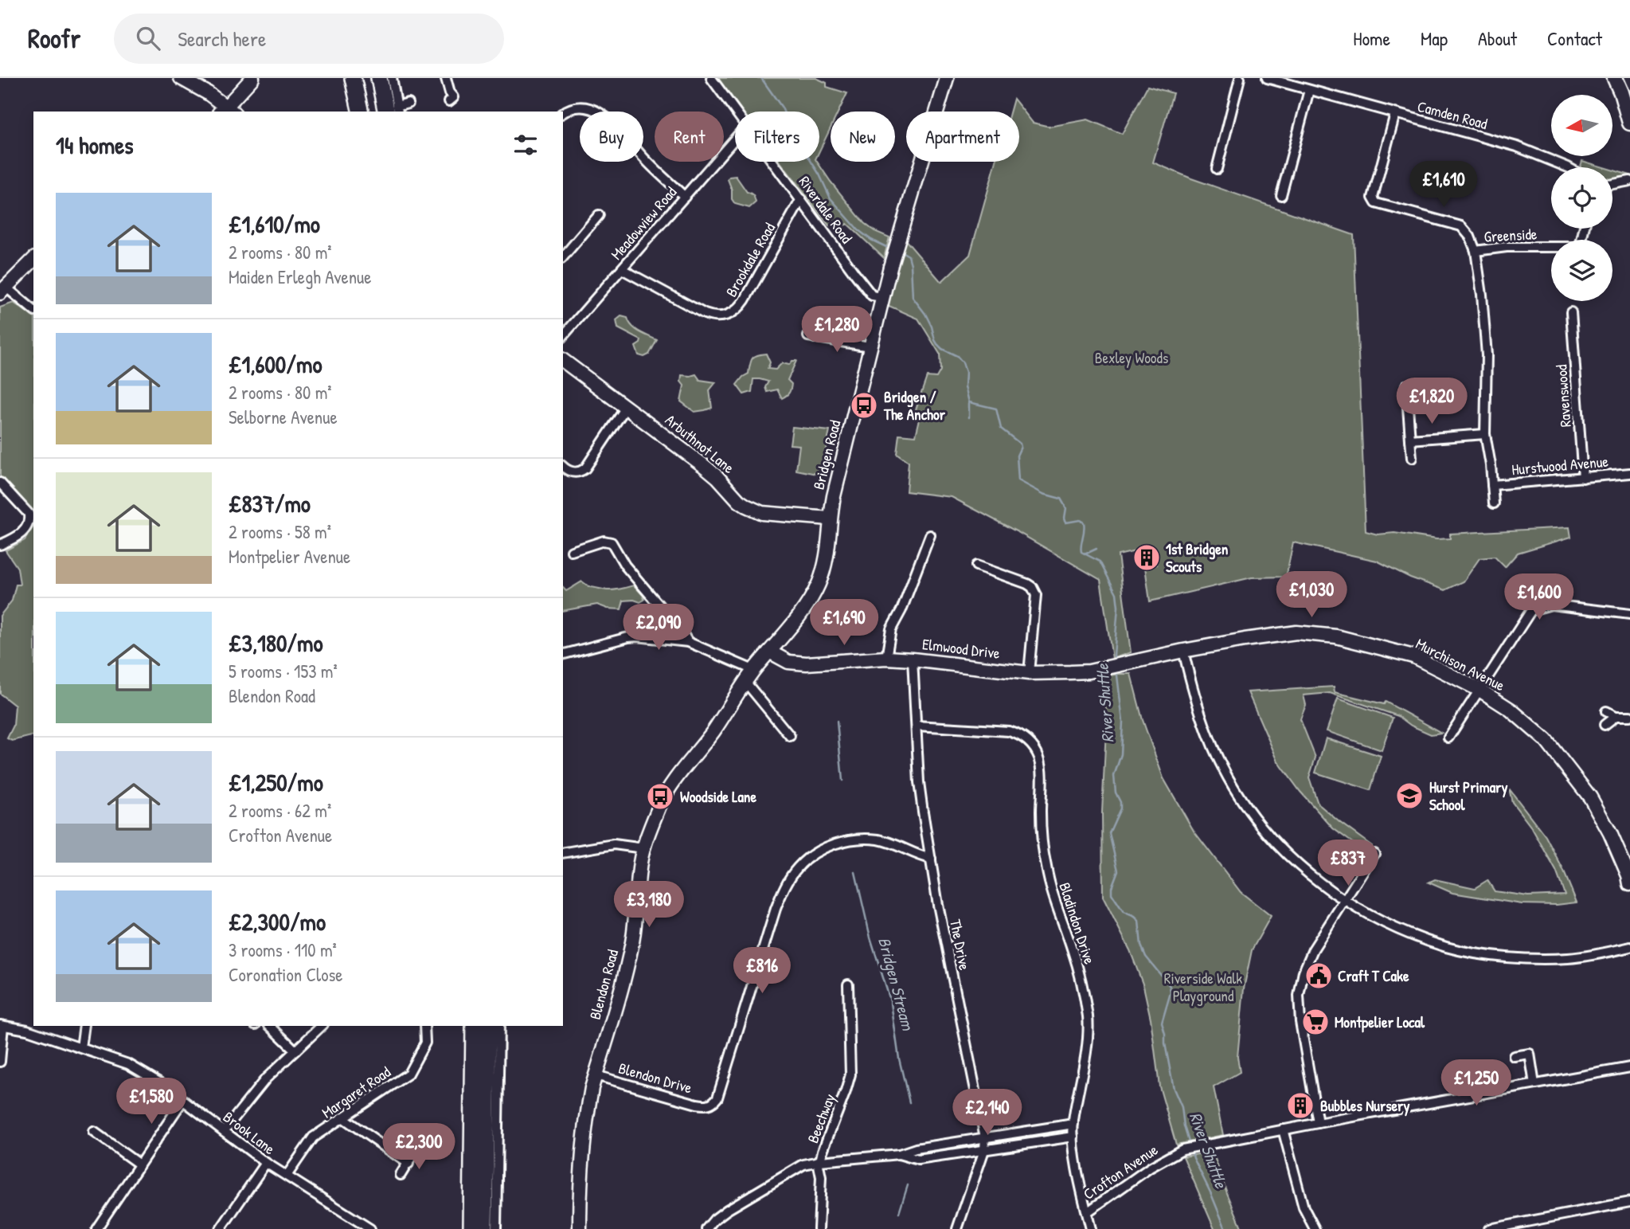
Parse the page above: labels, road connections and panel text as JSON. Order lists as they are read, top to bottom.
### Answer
{
  "streets": {
    "street": [
      "Camden Road",
      "Riverdale Road",
      "Meadowview Road",
      "Greenside",
      "Brookdale Road",
      "Ravenswood",
      "Arbuthnot Lane",
      "Bridgen Road",
      "Hurstwood Avenue",
      "Elmwood Drive",
      "Murchison Avenue",
      "Bladindon Drive",
      "The Drive",
      "Blendon Road",
      "Blendon Drive",
      "Margaret Road",
      "Beechway",
      "Brook Lane",
      "Crofton Avenue"
    ]
  },
  "crossings": [
    ["Riverdale Road", "Brookdale Road"],
    ["Riverdale Road", "Bridgen Road"],
    ["Meadowview Road", "Brookdale Road"],
    ["Ravenswood", "Hurstwood Avenue"],
    ["Arbuthnot Lane", "Bridgen Road"],
    ["Bridgen Road", "Elmwood Drive"],
    ["Bridgen Road", "Blendon Road"],
    ["Elmwood Drive", "Murchison Avenue"],
    ["Elmwood Drive", "The Drive"],
    ["Elmwood Drive", "Blendon Road"],
    ["Bladindon Drive", "The Drive"],
    ["Bladindon Drive", "Crofton Avenue"],
    ["The Drive", "Blendon Drive"],
    ["Blendon Road", "Blendon Drive"],
    ["Margaret Road", "Brook Lane"]
  ],
  "water": ["River Shuttle", "Bridgen Stream"],
  "parks": ["Bexley Woods", "Riverside Walk Playground"],
  "places": {
    "bus stop": ["Bridgen / The Anchor", "Woodside Lane"],
    "building": ["1st Bridgen Scouts", "Bubbles Nursery"],
    "school or university": ["Hurst Primary School"],
    "public building": ["Craft T Cake"],
    "supermarket": ["Montpelier Local"]
  },
  "north": "left",
  "page": {
    "header": "Roofr",
    "search": "Search here",
    "nav": [
      "Home",
      "Map",
      "About",
      "Contact"
    ],
    "chip": [
      "Buy",
      "Rent",
      "Filters",
      "New",
      "Apartment"
    ],
    "heading": "14 homes",
    "price": [
      "£1,610",
      "£1,280",
      "£1,820",
      "£1,030",
      "£1,600",
      "£1,690",
      "£2,090",
      "£837",
      "£3,180",
      "£816",
      "£1,250",
      "£1,580",
      "£2,140",
      "£2,300"
    ],
    "list": [
      {
        "name": "£1,610/mo",
        "note": "2 rooms · 80 m² · Maiden Erlegh Avenue"
      },
      {
        "name": "£1,600/mo",
        "note": "2 rooms · 80 m² · Selborne Avenue"
      },
      {
        "name": "£837/mo",
        "note": "2 rooms · 58 m² · Montpelier Avenue"
      },
      {
        "name": "£3,180/mo",
        "note": "5 rooms · 153 m² · Blendon Road"
      },
      {
        "name": "£1,250/mo",
        "note": "2 rooms · 62 m² · Crofton Avenue"
      },
      {
        "name": "£2,300/mo",
        "note": "3 rooms · 110 m² · Coronation Close"
      }
    ]
  }
}
